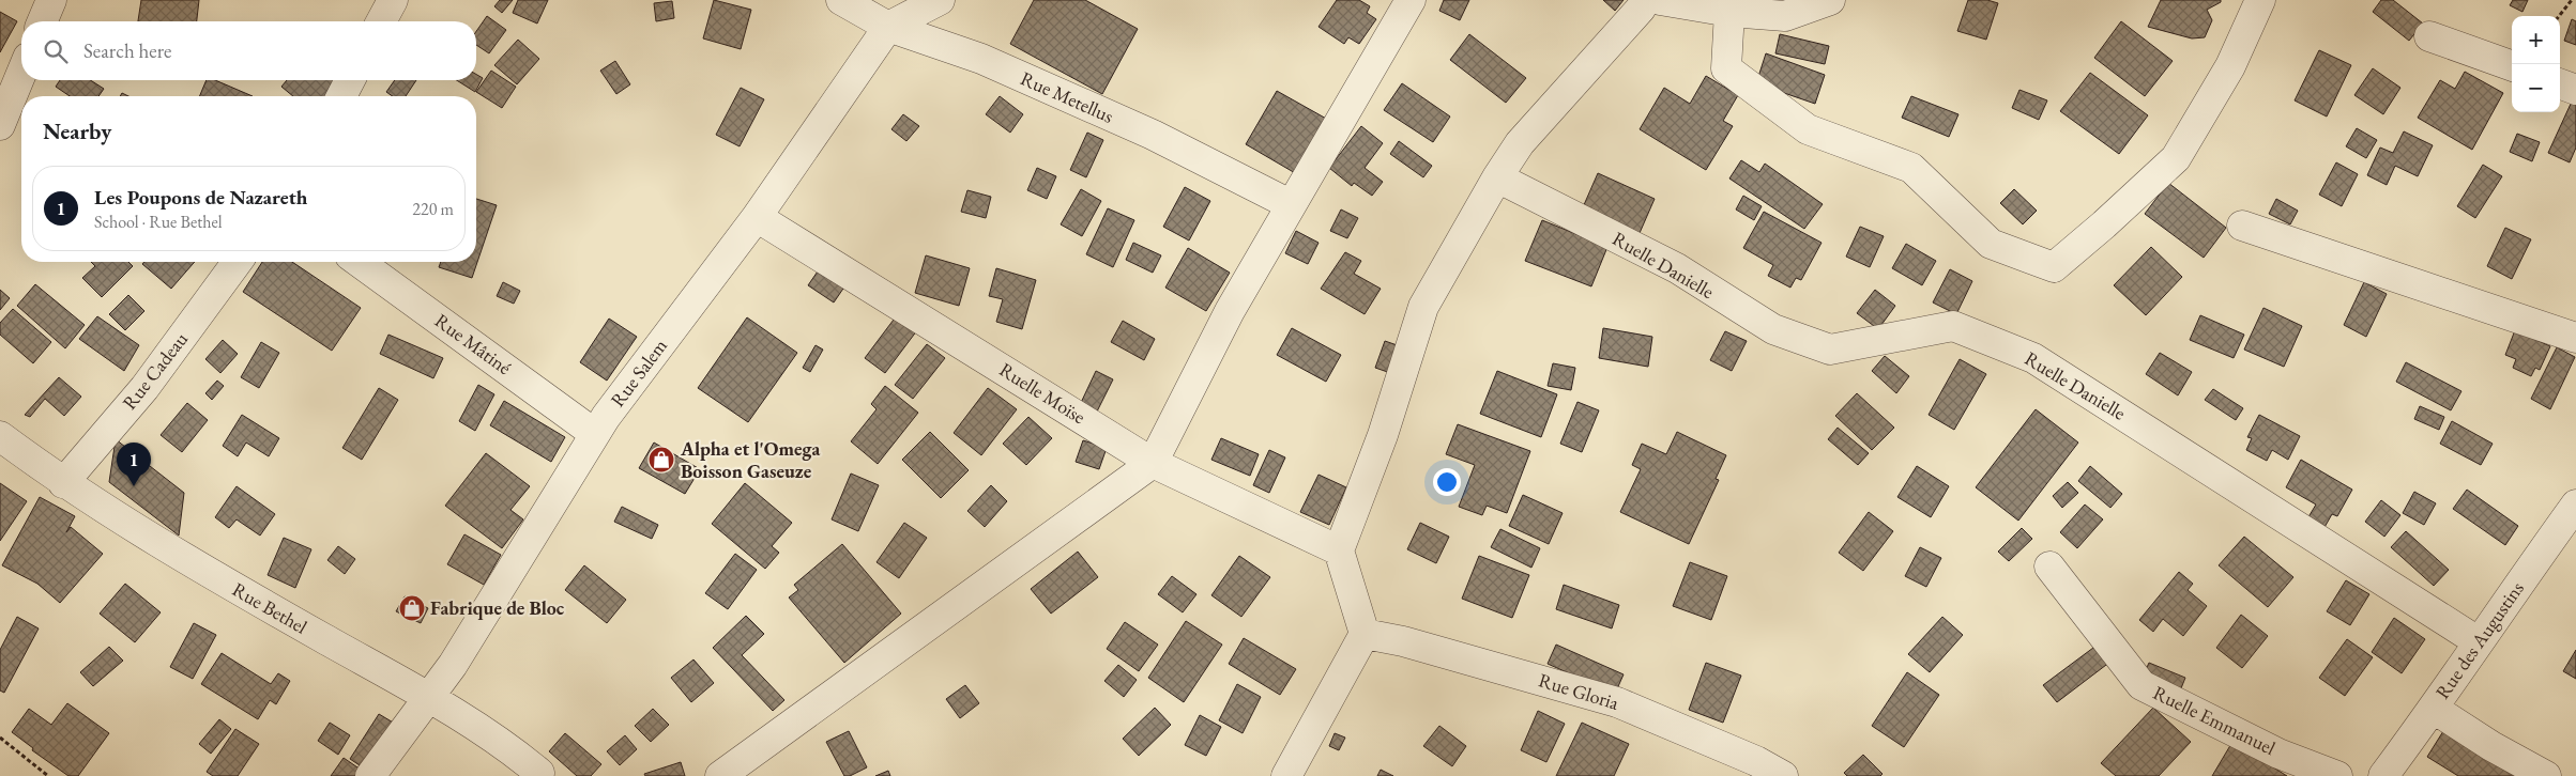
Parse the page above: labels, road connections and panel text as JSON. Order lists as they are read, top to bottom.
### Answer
{
  "streets": {
    "street": [
      "Rue Metellus",
      "Ruelle Danielle",
      "Rue Mâtiné",
      "Rue Cadeau",
      "Rue Salem",
      "Ruelle Moïse",
      "Rue Bethel",
      "Rue des Augustins",
      "Rue Gloria",
      "Ruelle Emmanuel"
    ]
  },
  "crossings": [
    ["Rue Metellus", "Rue Salem"],
    ["Ruelle Danielle", "Rue des Augustins"],
    ["Rue Mâtiné", "Rue Salem"],
    ["Rue Cadeau", "Rue Bethel"],
    ["Rue Salem", "Ruelle Moïse"],
    ["Rue Salem", "Rue Bethel"]
  ],
  "places": {
    "shop": ["Alpha et l'Omega Boisson Gaseuze", "Fabrique de Bloc"]
  },
  "page": {
    "map_buttons": ["+", "−"],
    "search": "Search here",
    "heading": "Nearby",
    "list": [
      {
        "mark": "1",
        "name": "Les Poupons de Nazareth",
        "note": "School · Rue Bethel",
        "value": "220 m"
      }
    ],
    "pins": "1"
  }
}
